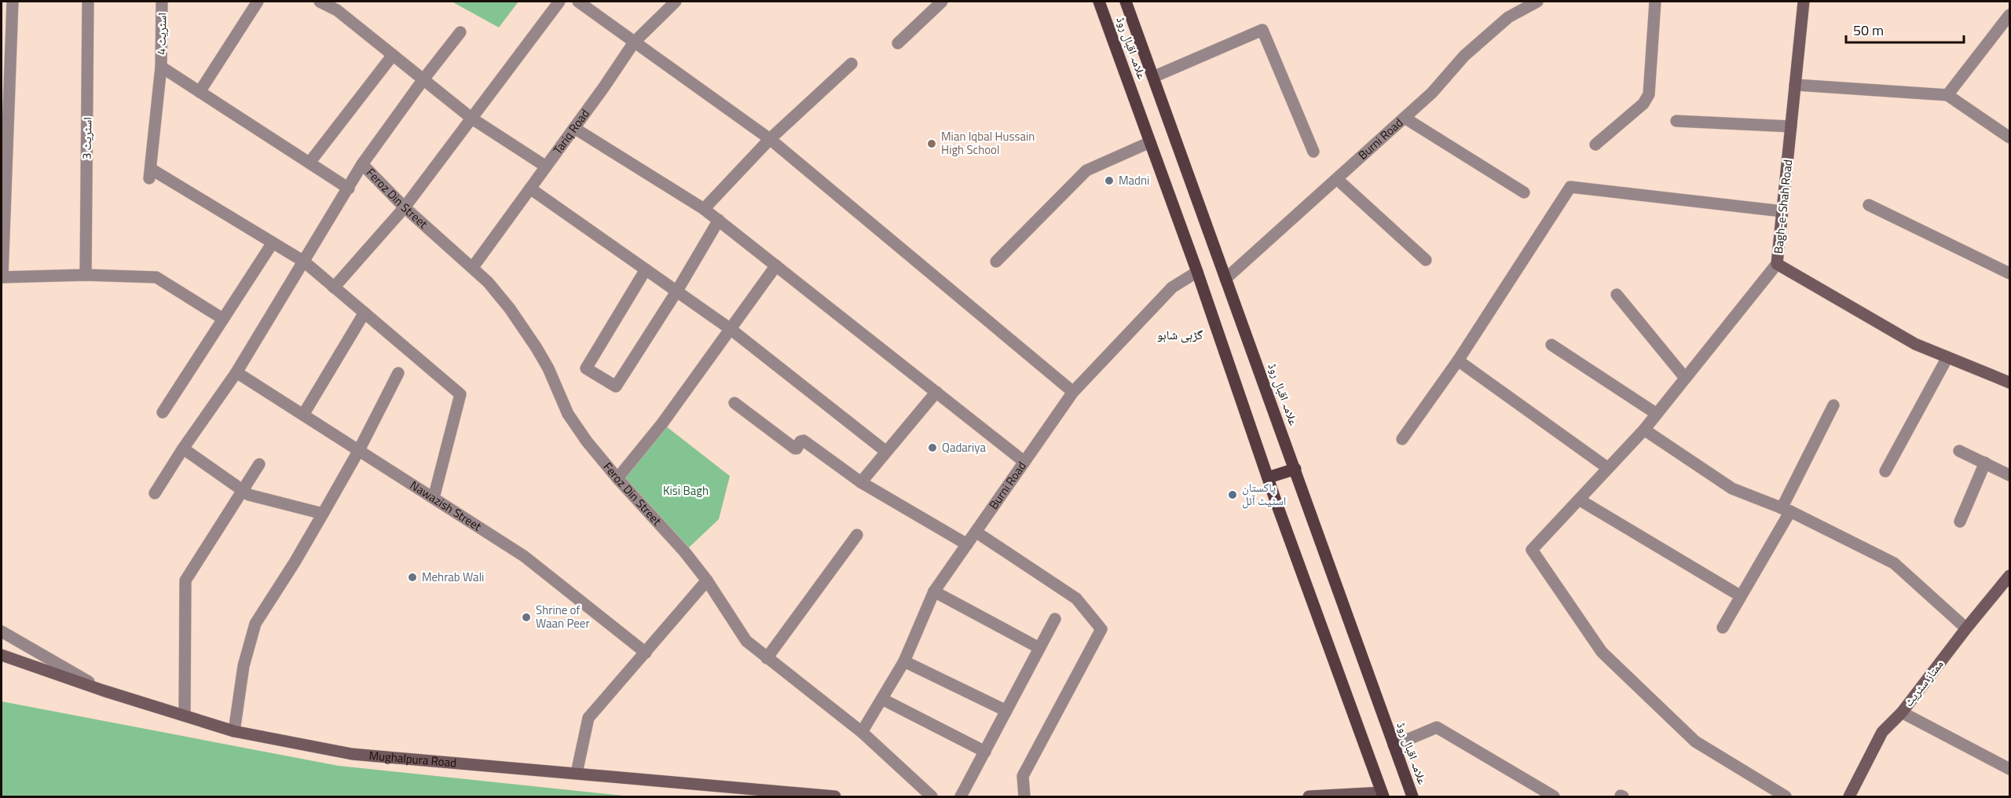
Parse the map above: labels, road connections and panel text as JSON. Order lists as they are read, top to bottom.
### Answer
{
  "streets": {
    "main road": [
      "علامہ اقبال روڈ",
      "Bagh-e-Shah Road",
      "ممتاز سٹریٹ",
      "Mughalpura Road"
    ],
    "street": [
      "اسٹریٹ 4",
      "Tariq Road",
      "اسٹریٹ 3",
      "Burni Road",
      "Feroz Din Street",
      "Nawazish Street"
    ]
  },
  "crossings": [
    ["علامہ اقبال روڈ", "Burni Road"],
    ["Tariq Road", "Feroz Din Street"],
    ["Burni Road", "Feroz Din Street"]
  ],
  "districts": ["گڑہی شاہو"],
  "parks": ["Kisi Bagh"],
  "places": [
    "Mian Iqbal Hussain High School",
    "Madni",
    "Qadariya",
    "پاکستان اسٹیٹ آئل",
    "Mehrab Wali",
    "Shrine of Waan Peer"
  ],
  "scale_bar": "50 m"
}
